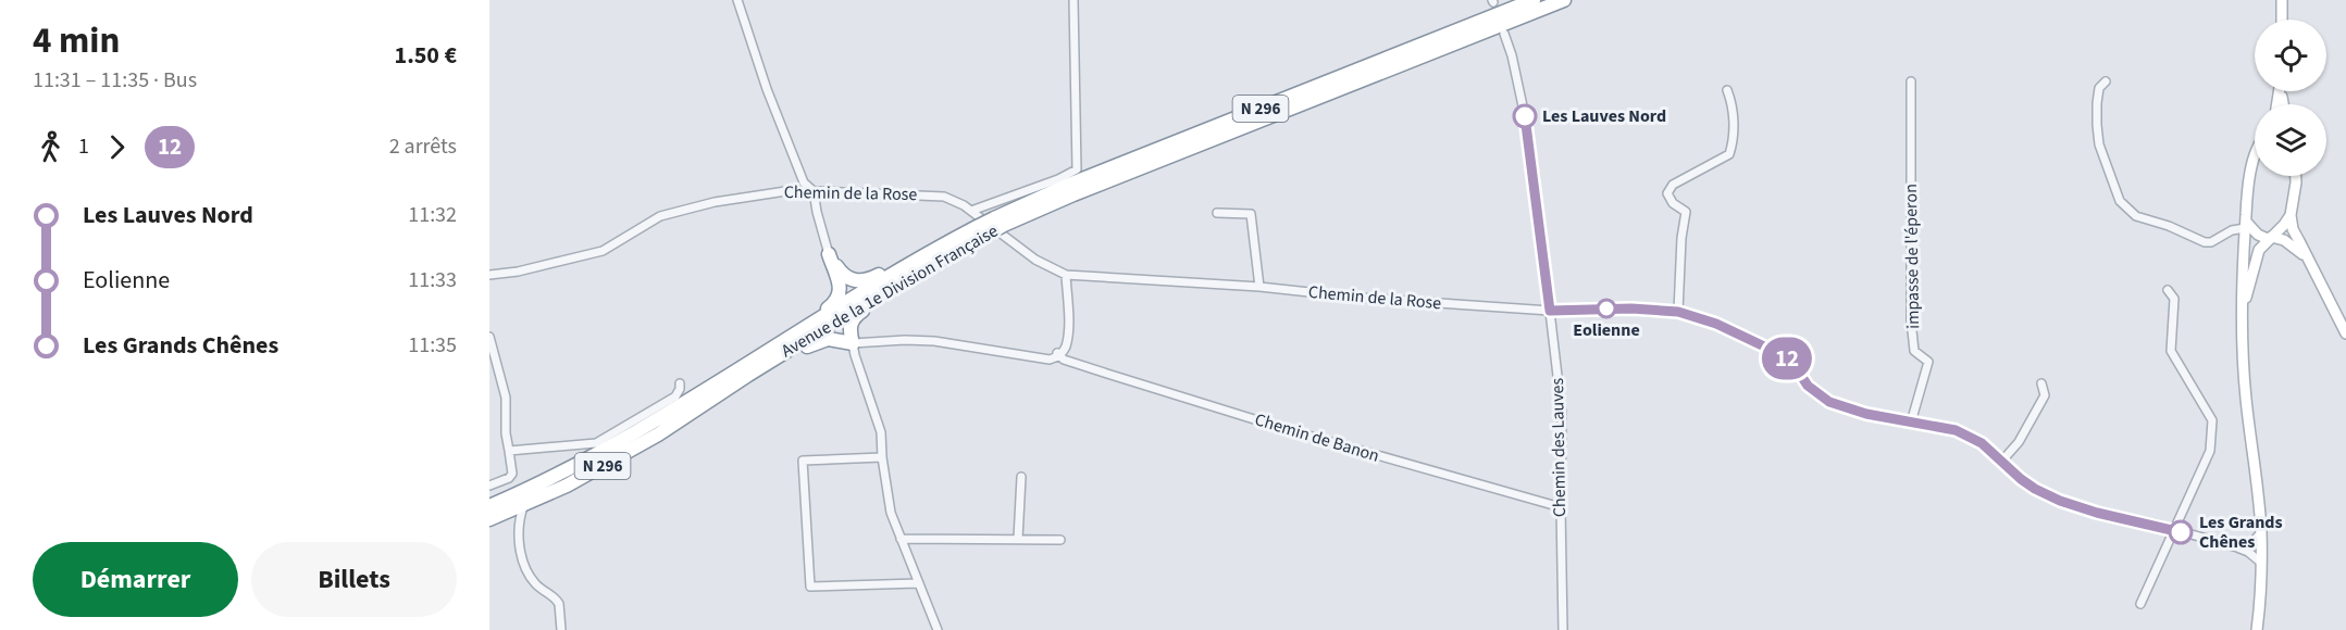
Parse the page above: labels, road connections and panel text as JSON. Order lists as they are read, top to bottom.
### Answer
{
  "streets": {
    "highway": ["N 296", "Avenue de la 1e Division Française"],
    "street": [
      "Chemin de la Rose",
      "impasse de l'éperon",
      "Chemin de Banon",
      "Chemin des Lauves"
    ]
  },
  "crossings": [
    ["Chemin de la Rose", "impasse de l'éperon"],
    ["Chemin de la Rose", "Chemin des Lauves"],
    ["Chemin de Banon", "Chemin des Lauves"]
  ],
  "places": ["Les Lauves Nord", "Eolienne", "Les Grands Chênes"],
  "lines": ["bus line 12"],
  "page": {
    "heading": ["4 min", "11:31 – 11:35 · Bus", "1.50 €"],
    "on_map": "12",
    "legs": ["1", "12", "2 arrêts"],
    "list": [
      {
        "name": "Les Lauves Nord",
        "value": "11:32"
      },
      {
        "name": "Eolienne",
        "value": "11:33"
      },
      {
        "name": "Les Grands Chênes",
        "value": "11:35"
      }
    ],
    "buttons": ["Démarrer", "Billets"]
  }
}
